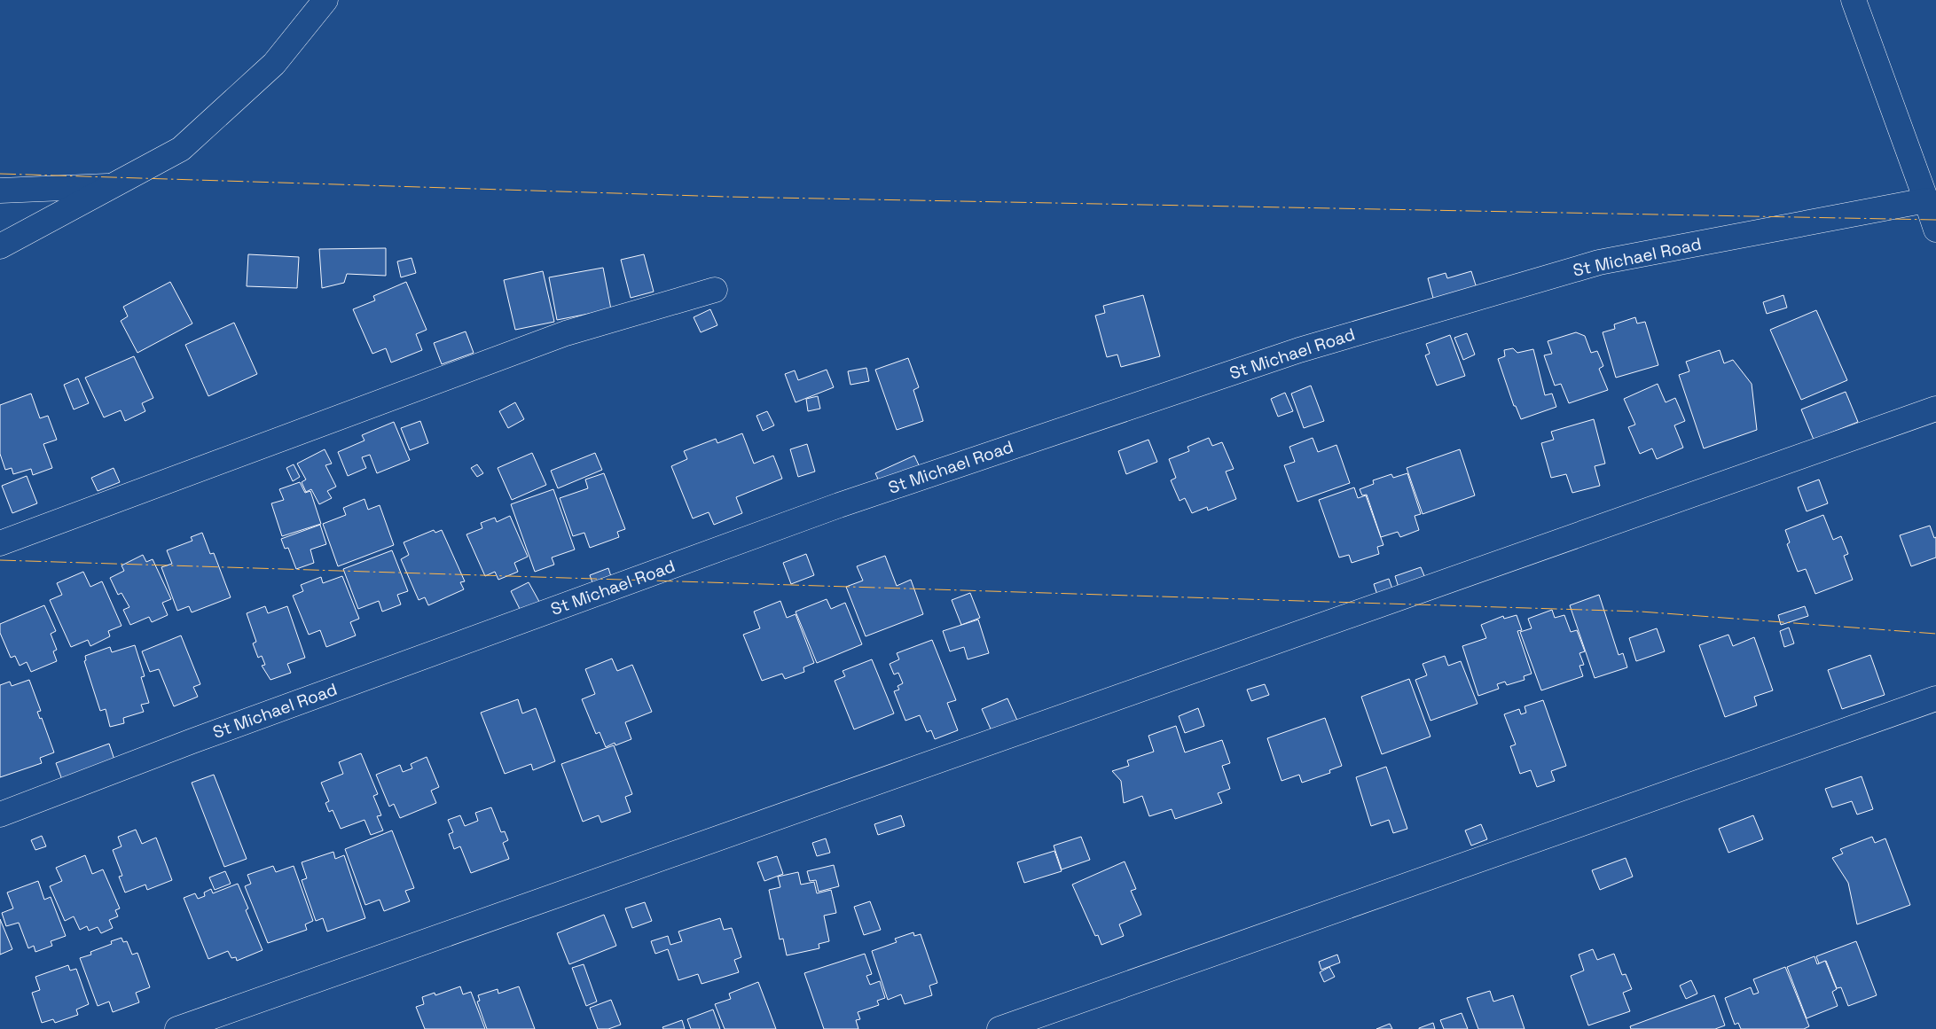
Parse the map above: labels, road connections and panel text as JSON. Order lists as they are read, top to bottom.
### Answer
{
  "streets": {
    "street": ["St Michael Road"]
  }
}
